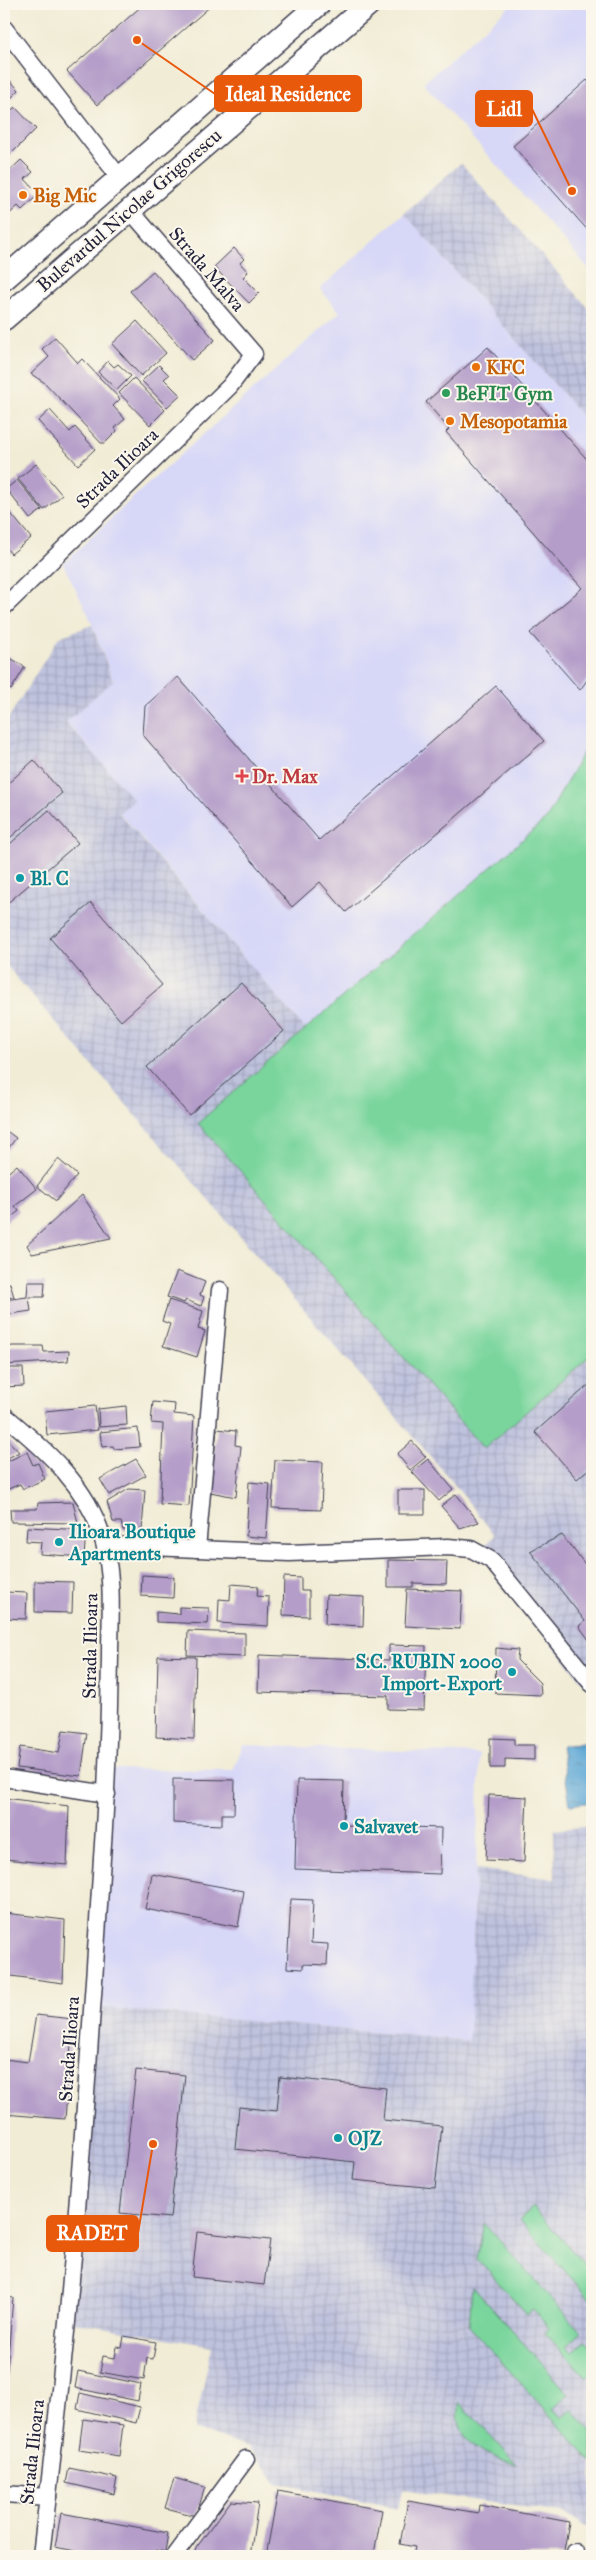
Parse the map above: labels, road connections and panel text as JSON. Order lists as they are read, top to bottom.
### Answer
{
  "streets": {
    "main road": ["Bulevardul Nicolae Grigorescu"],
    "street": ["Strada Malva", "Strada Ilioara"]
  },
  "crossings": [
    ["Bulevardul Nicolae Grigorescu", "Strada Malva"],
    ["Strada Malva", "Strada Ilioara"]
  ],
  "places": {
    "other": [
      "Ideal Residence",
      "Lidl",
      "Big Mic",
      "KFC",
      "BeFIT Gym",
      "Mesopotamia",
      "Bl. C",
      "Ilioara Boutique Apartments",
      "S.C. RUBIN 2000 Import-Export",
      "Salvavet",
      "OJZ",
      "RADET"
    ],
    "health": ["Dr. Max"]
  }
}
